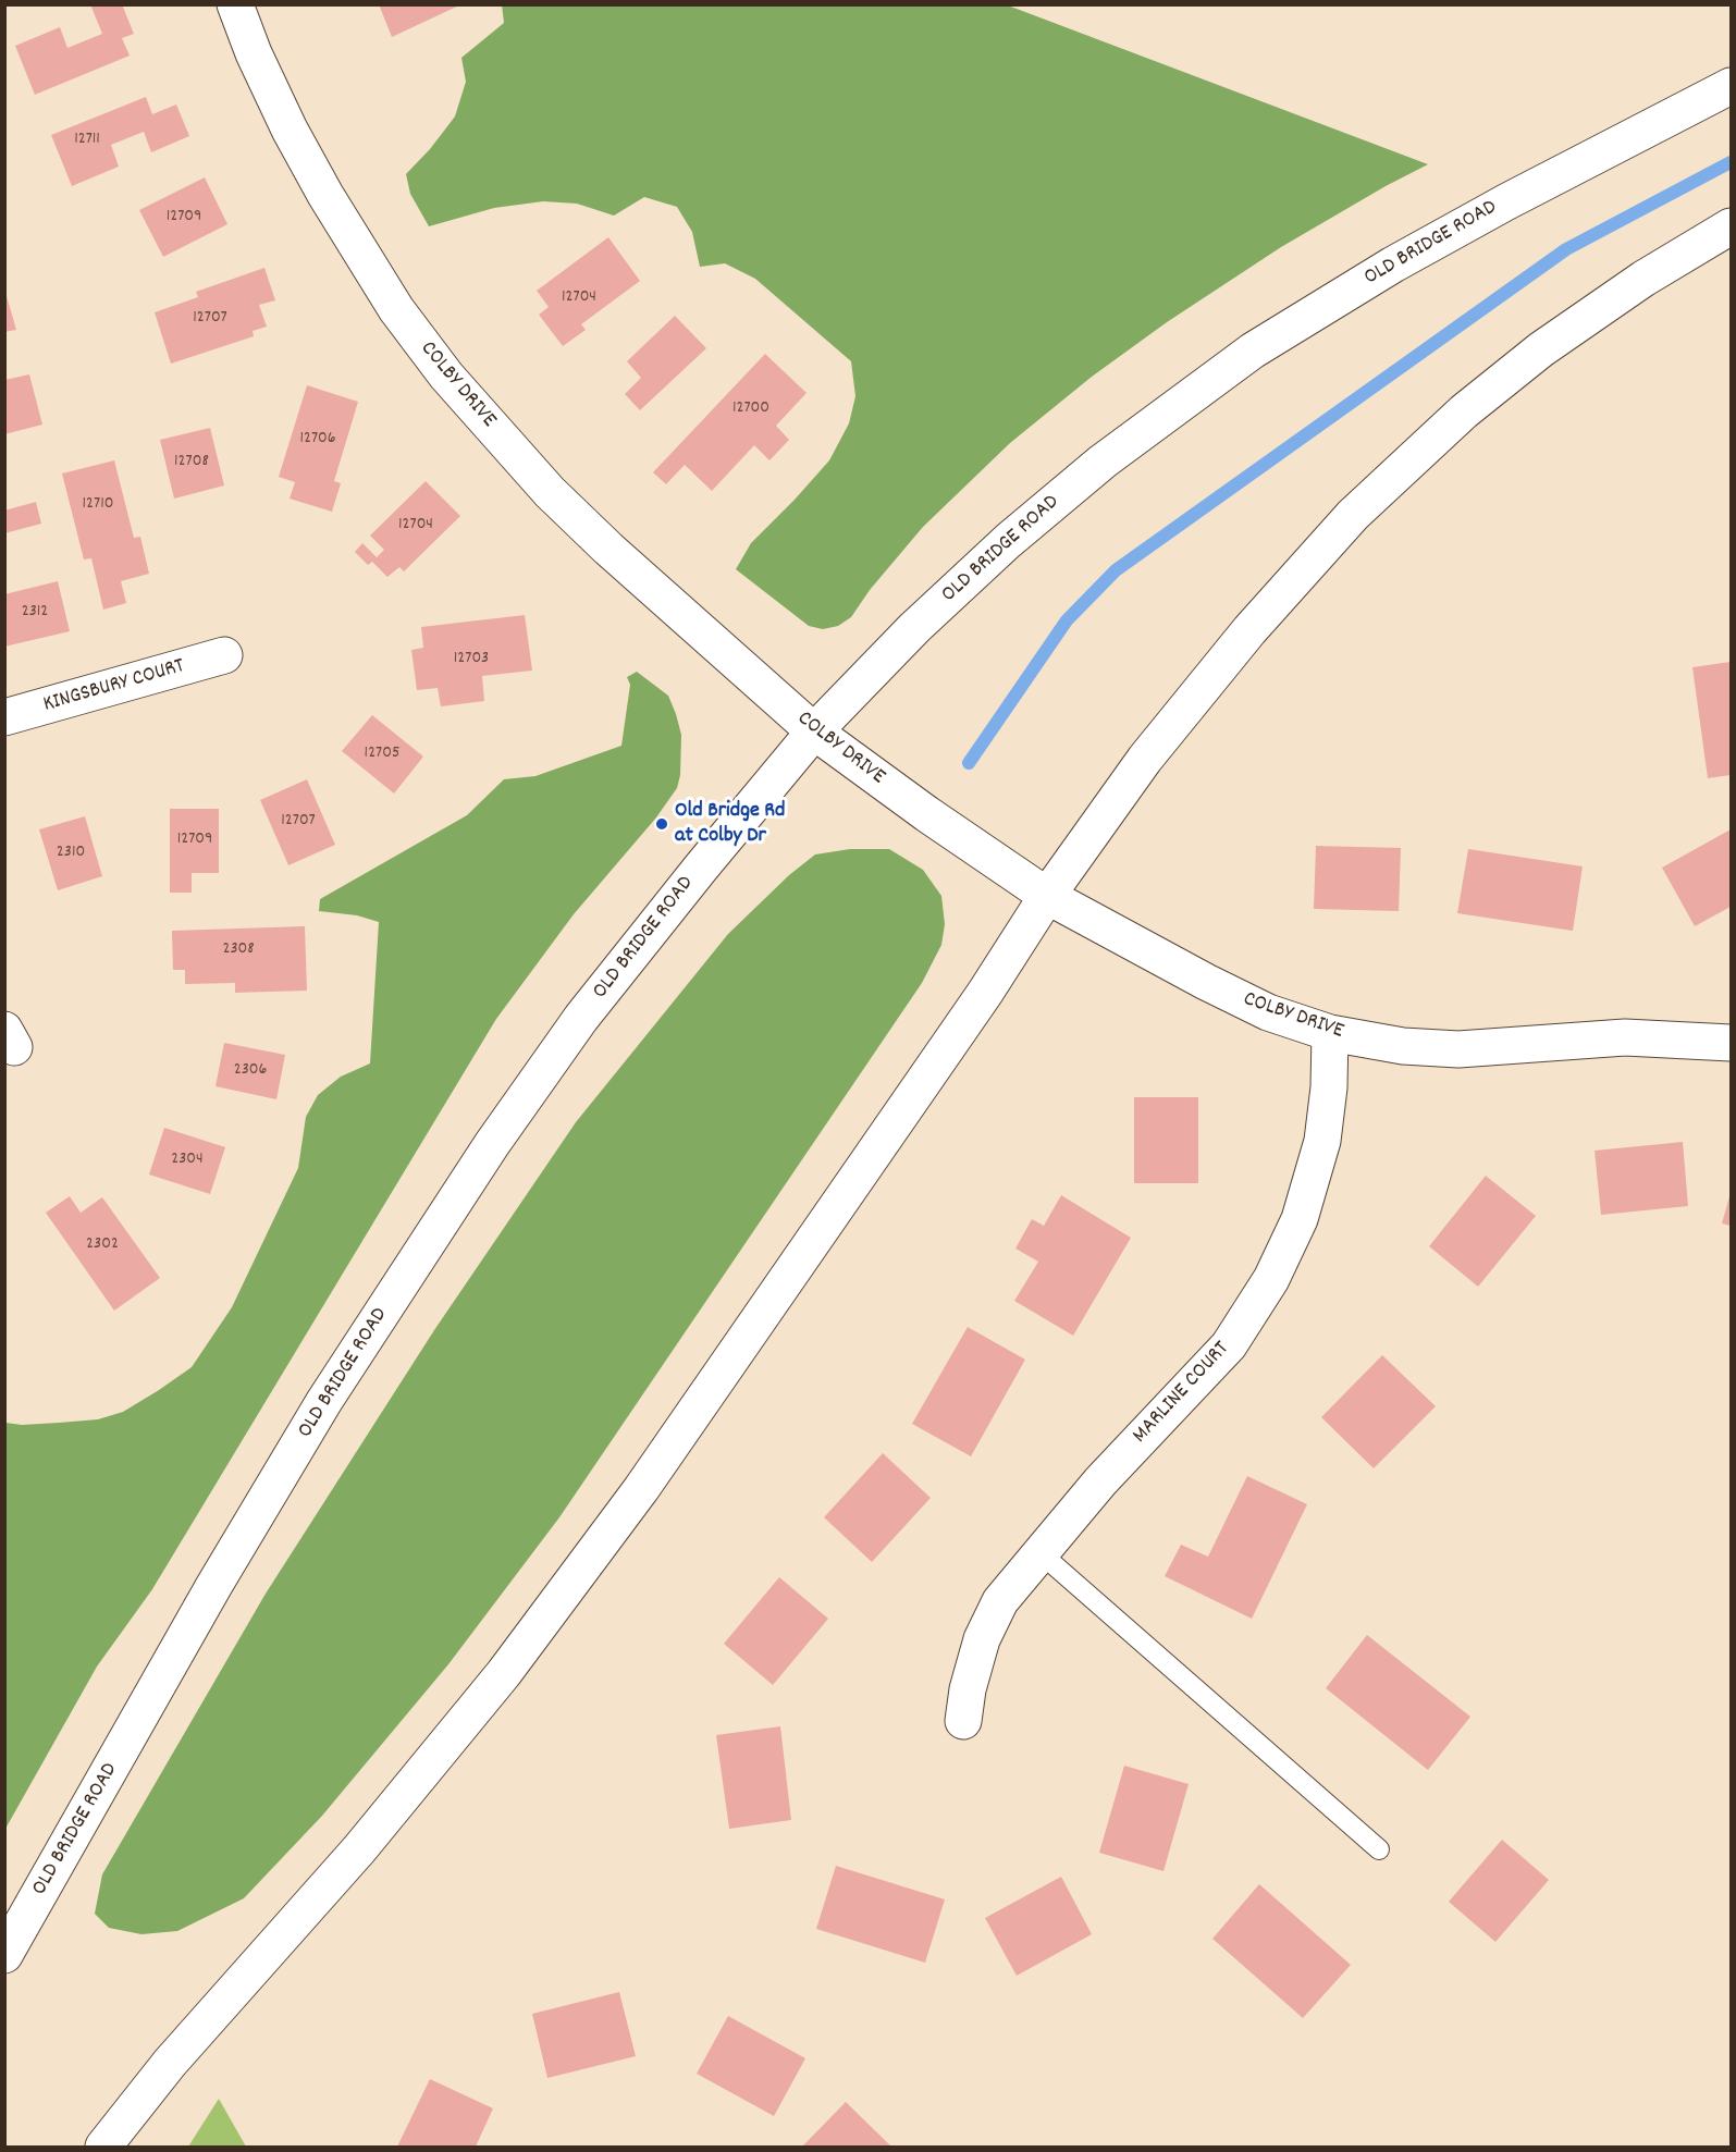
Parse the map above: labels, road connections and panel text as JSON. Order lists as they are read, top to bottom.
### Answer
{
  "streets": {
    "main road": [
      "OLD BRIDGE ROAD",
      "COLBY DRIVE",
      "KINGSBURY COURT",
      "MARLINE COURT"
    ]
  },
  "crossings": [
    ["OLD BRIDGE ROAD", "COLBY DRIVE"],
    ["COLBY DRIVE", "MARLINE COURT"]
  ],
  "places": ["Old Bridge Rd at Colby Dr"],
  "house_numbers": [
    "12711",
    "12709",
    "12704",
    "12707",
    "12700",
    "12706",
    "12708",
    "12710",
    "12704",
    "2312",
    "12703",
    "12705",
    "12707",
    "12709",
    "2310",
    "2308",
    "2306",
    "2304",
    "2302"
  ]
}
